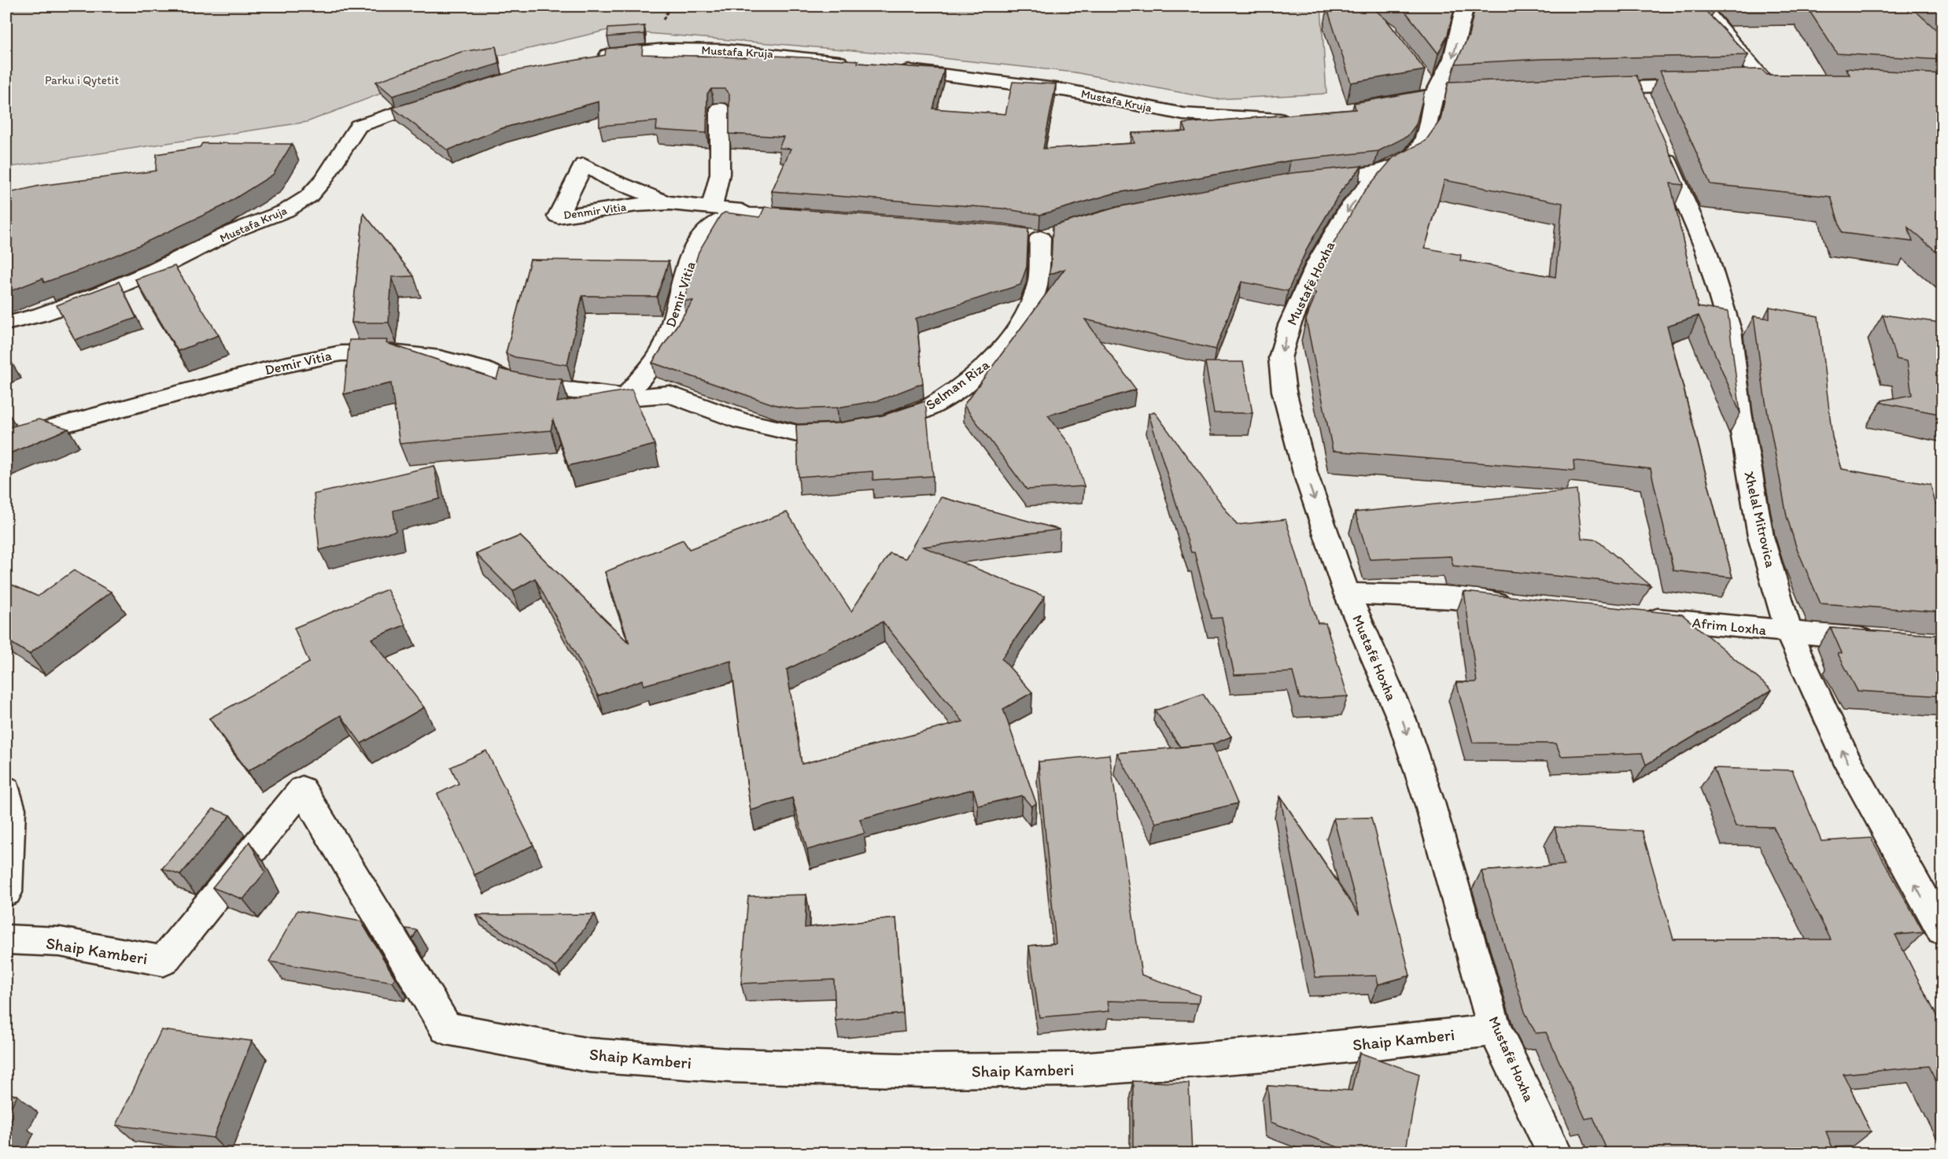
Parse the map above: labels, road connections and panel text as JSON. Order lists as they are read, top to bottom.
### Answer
{
  "streets": {
    "street": [
      "Mustafa Kruja",
      "Denmir Vitia",
      "Mustafë Hoxha",
      "Demir Vitia",
      "Selman Riza",
      "Xhelal Mitrovica",
      "Afrim Loxha",
      "Shaip Kamberi"
    ]
  },
  "crossings": [
    ["Denmir Vitia", "Demir Vitia"],
    ["Mustafë Hoxha", "Shaip Kamberi"],
    ["Demir Vitia", "Selman Riza"],
    ["Xhelal Mitrovica", "Afrim Loxha"]
  ],
  "one_way": ["Mustafë Hoxha", "Xhelal Mitrovica"],
  "parks": ["Parku i Qytetit"]
}
